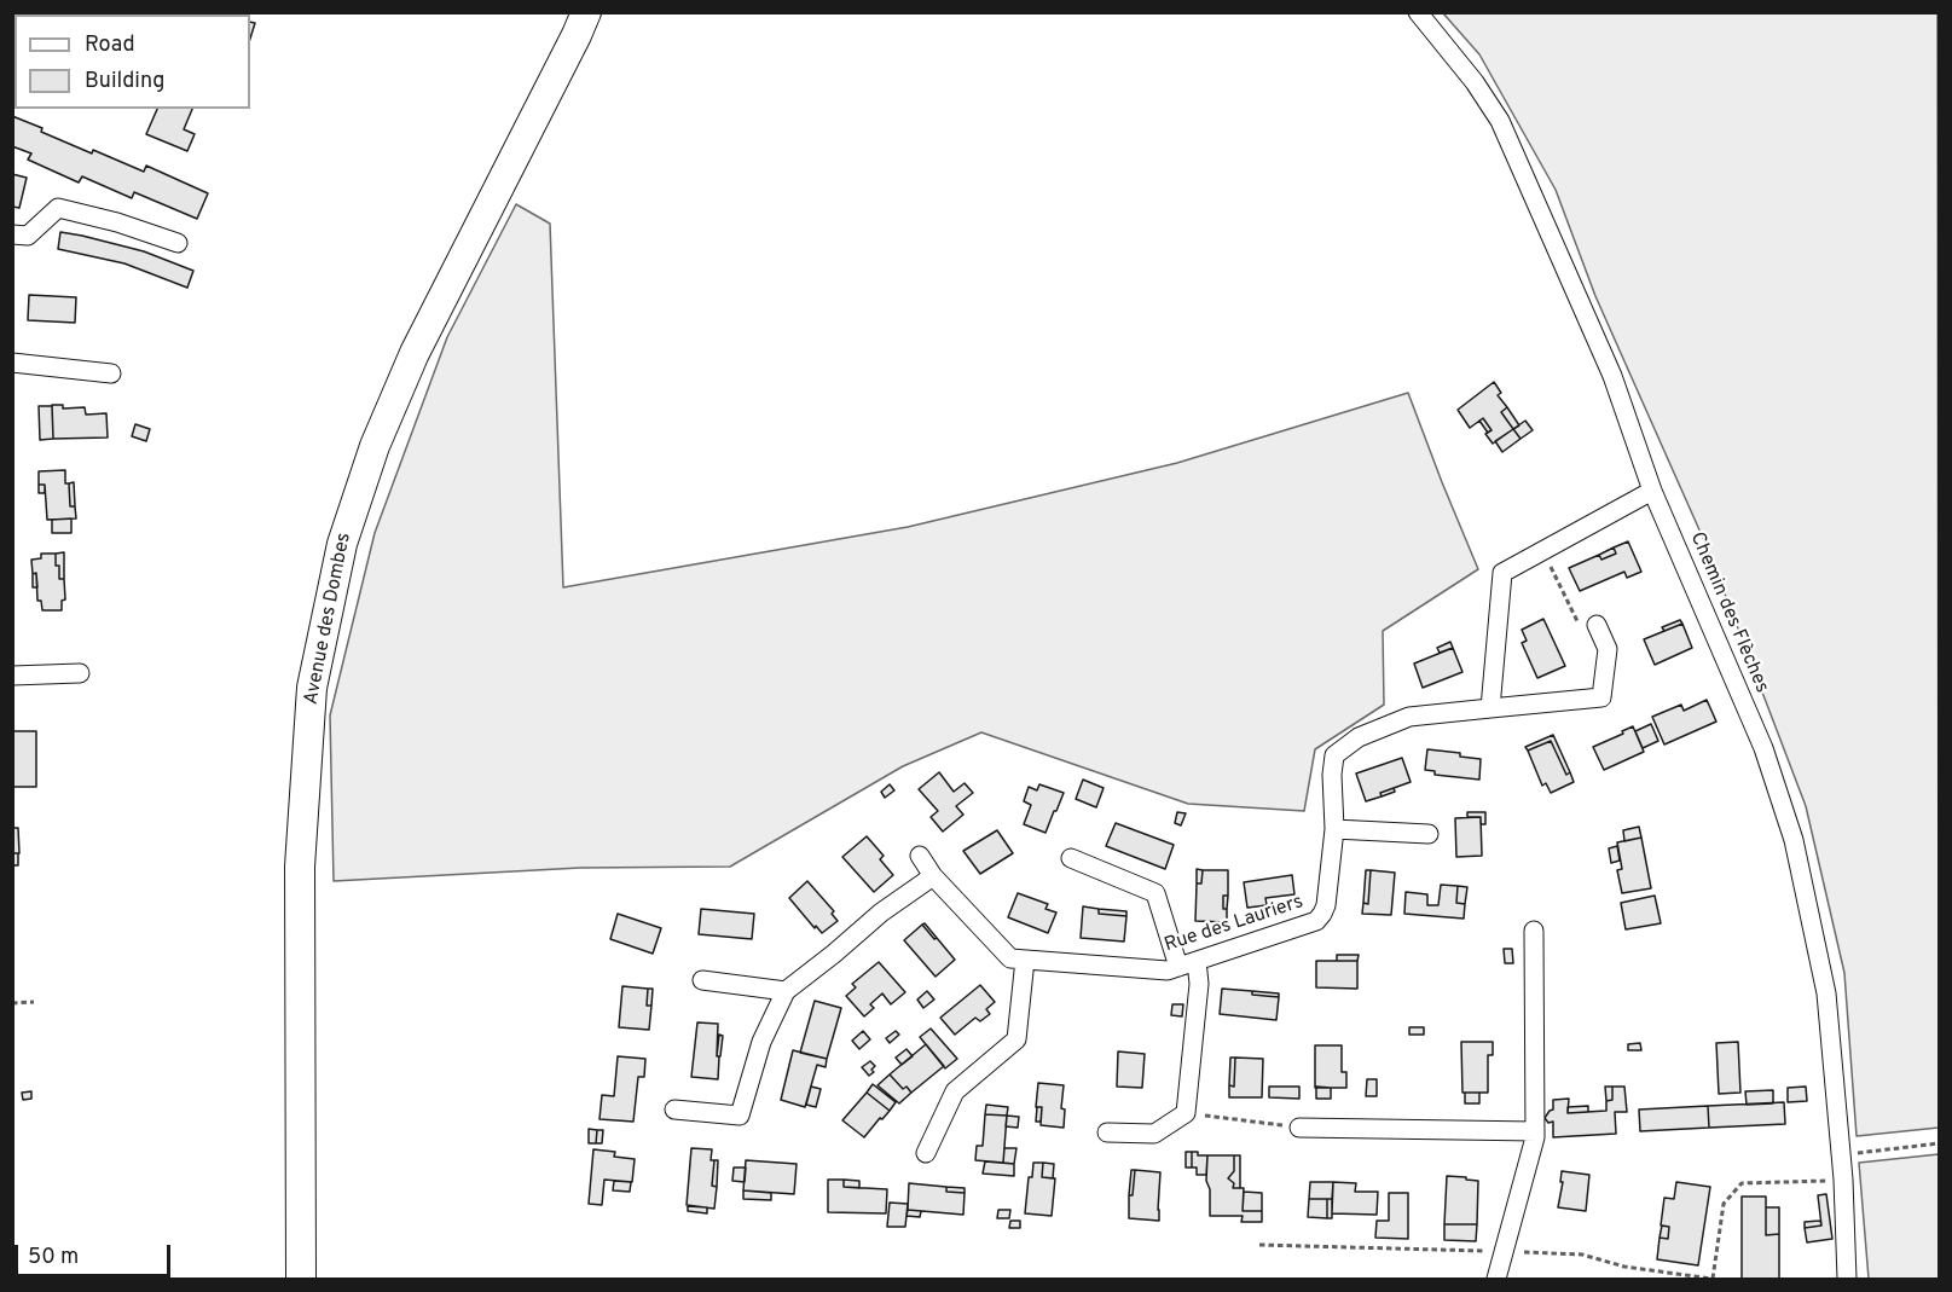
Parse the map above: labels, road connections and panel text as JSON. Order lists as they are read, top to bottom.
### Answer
{
  "streets": {
    "main road": ["Avenue des Dombes"],
    "street": ["Chemin des Flèches", "Rue des Lauriers"]
  },
  "legend": ["Road", "Building"],
  "scale_bar": "50 m"
}
